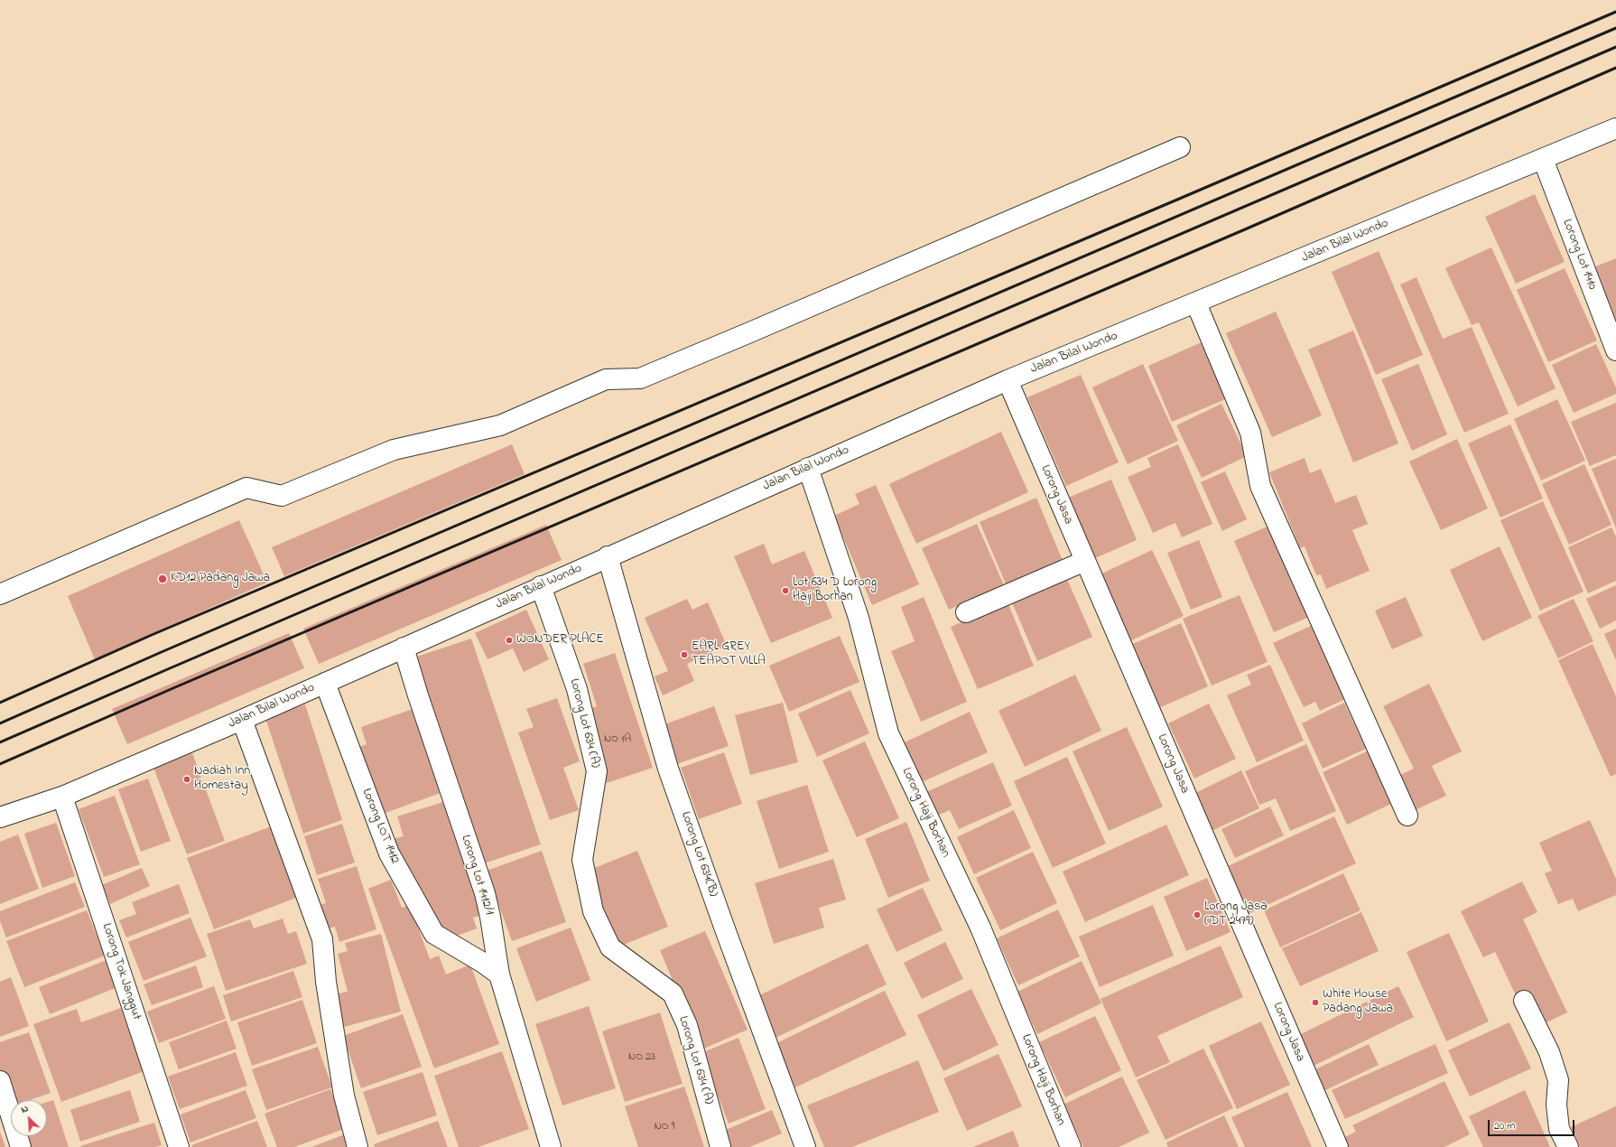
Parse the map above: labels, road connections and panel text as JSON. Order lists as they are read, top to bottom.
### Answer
{
  "streets": {
    "street": [
      "Jalan Bilal Wondo",
      "Lorong Lot 1410",
      "Lorong Jasa",
      "Lorong Lot 634 (A)",
      "Lorong Haji Borhan",
      "Lorong LOT 1412",
      "Lorong Lot 634(B)",
      "Lorong Lot 1412/1",
      "Lorong Tok Janggut"
    ]
  },
  "crossings": [
    ["Jalan Bilal Wondo", "Lorong Lot 1410"],
    ["Jalan Bilal Wondo", "Lorong Jasa"],
    ["Jalan Bilal Wondo", "Lorong Lot 634 (A)"],
    ["Jalan Bilal Wondo", "Lorong Haji Borhan"],
    ["Jalan Bilal Wondo", "Lorong LOT 1412"],
    ["Jalan Bilal Wondo", "Lorong Lot 634(B)"],
    ["Jalan Bilal Wondo", "Lorong Lot 1412/1"],
    ["Jalan Bilal Wondo", "Lorong Tok Janggut"],
    ["Lorong LOT 1412", "Lorong Lot 1412/1"]
  ],
  "places": [
    "KD12 Padang Jawa",
    "Lot 634 D Lorong Haji Borhan",
    "WONDER PLACE",
    "EARL GREY TEAPOT VILLA",
    "Nadiah Inn Homestay",
    "Lorong Jasa (DT 2479)",
    "White House Padang Jawa"
  ],
  "house_numbers": ["NO 1A", "NO 23", "NO 9"],
  "scale_bar": "20 m",
  "north": "top left"
}
